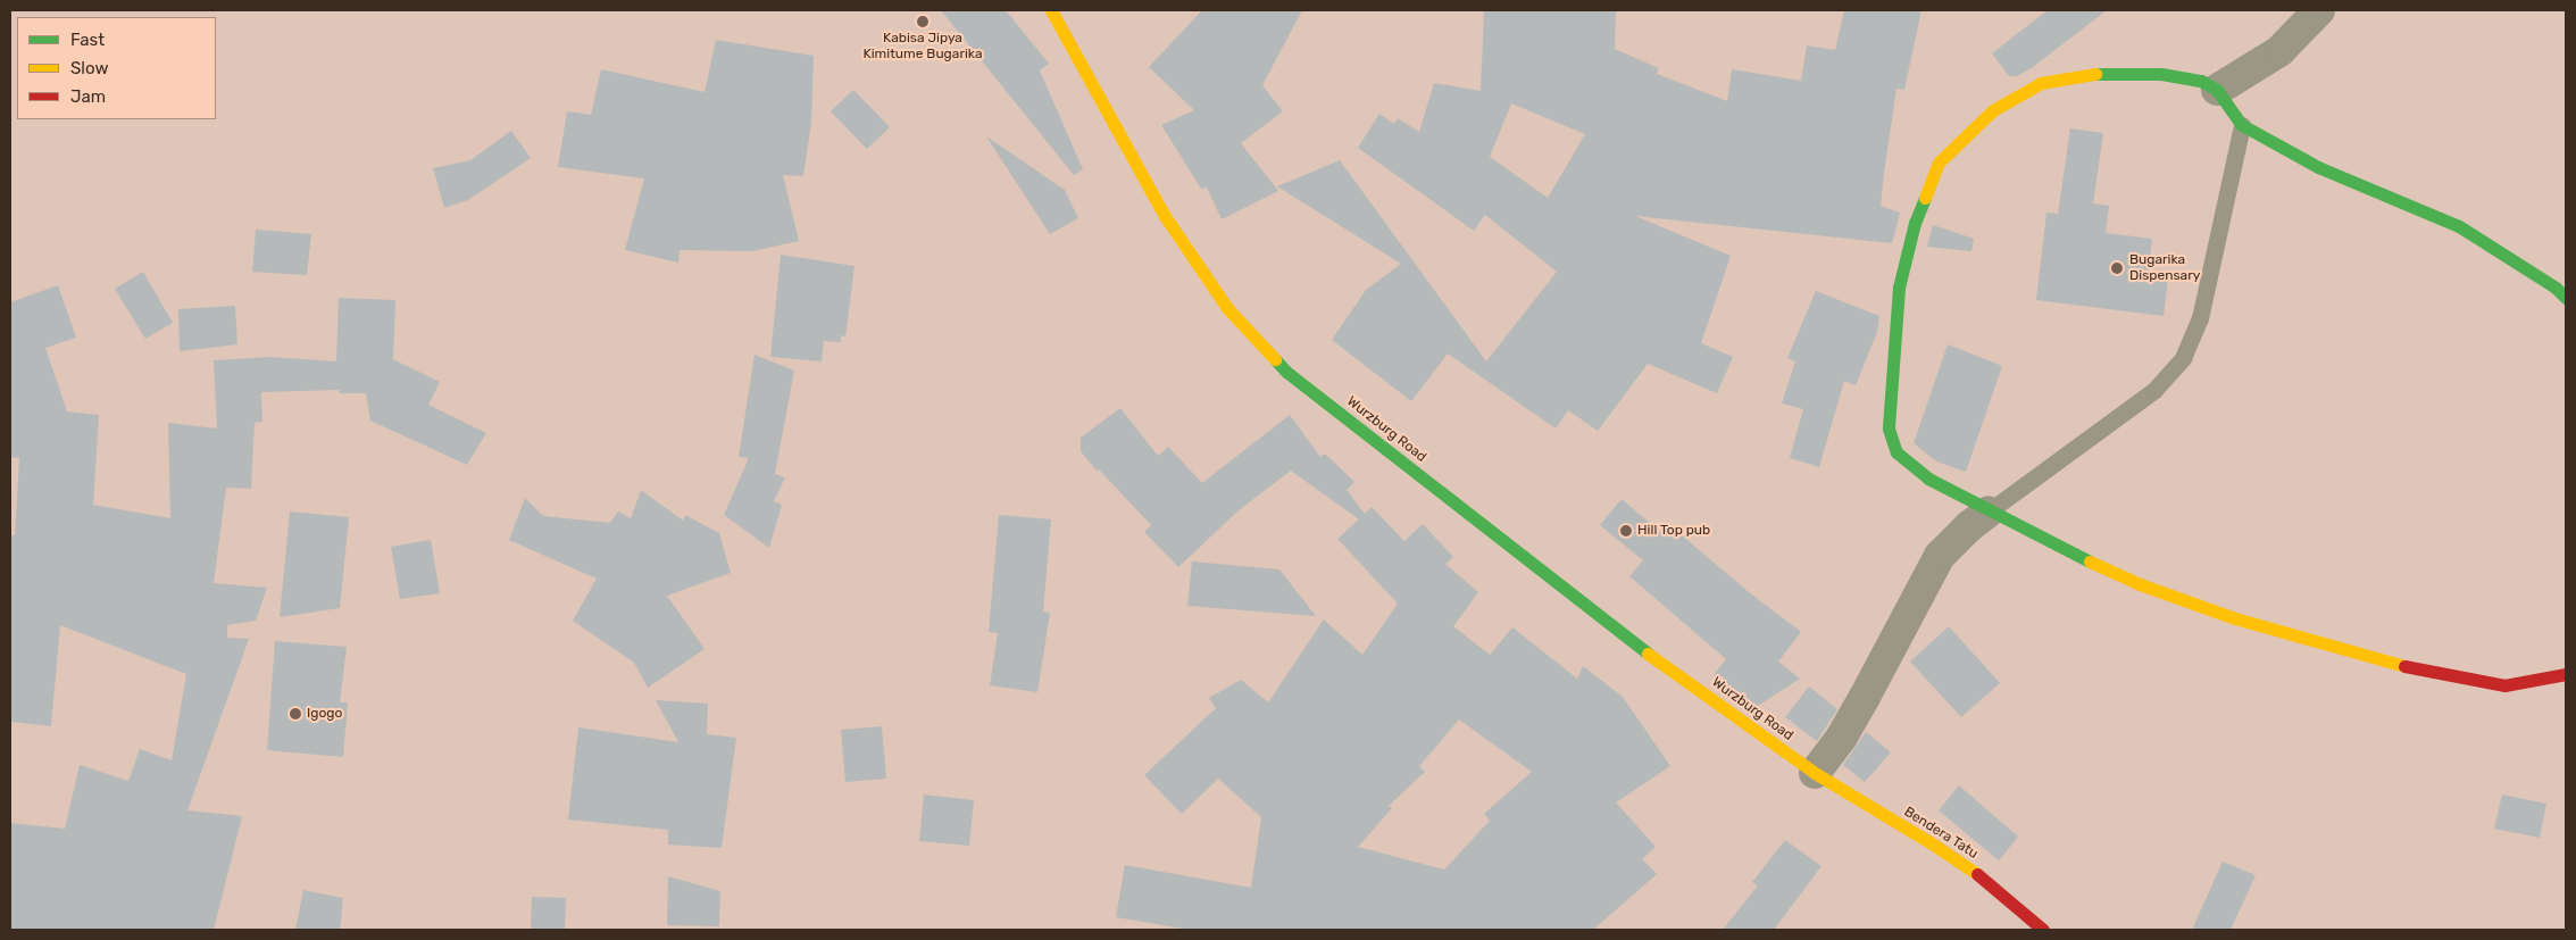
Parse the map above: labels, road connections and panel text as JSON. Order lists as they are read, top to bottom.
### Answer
{
  "streets": {
    "street": ["Wurzburg Road", "Bendera Tatu"]
  },
  "crossings": [
    ["Wurzburg Road", "Bendera Tatu"]
  ],
  "places": [
    "Kabisa Jipya Kimitume Bugarika",
    "Bugarika Dispensary",
    "Hill Top pub",
    "Igogo"
  ],
  "legend": ["Fast", "Slow", "Jam"]
}
